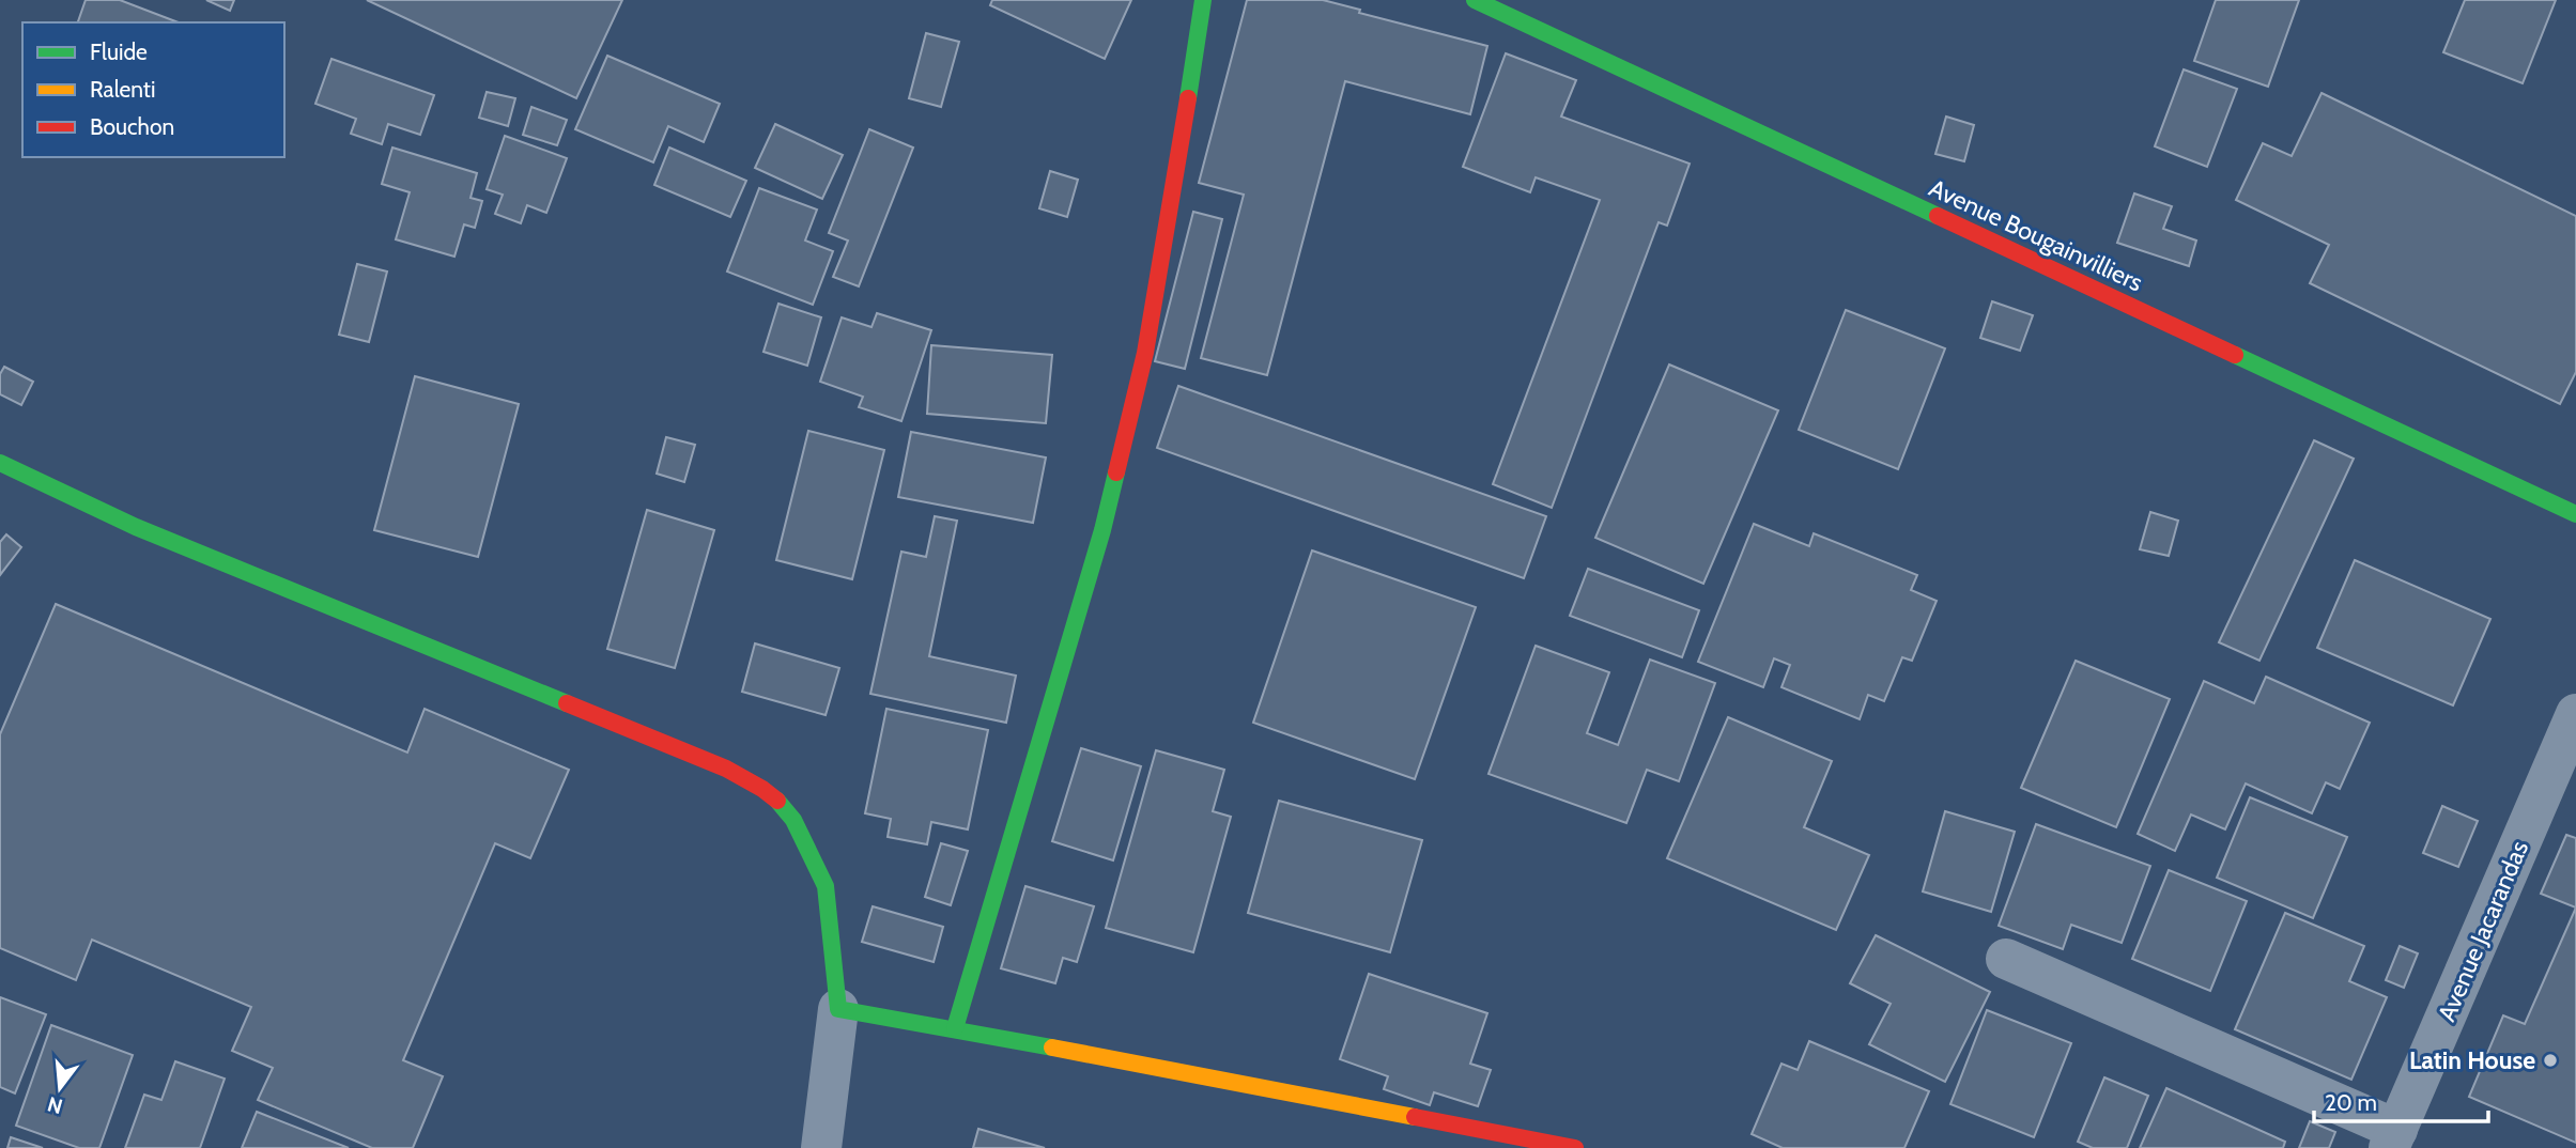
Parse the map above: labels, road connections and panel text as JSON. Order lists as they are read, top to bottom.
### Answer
{
  "streets": {
    "street": ["Avenue Bougainvilliers", "Avenue Jacarandas"]
  },
  "places": ["Latin House"],
  "legend": ["Fluide", "Ralenti", "Bouchon"],
  "scale_bar": "20 m",
  "north": "bottom"
}
